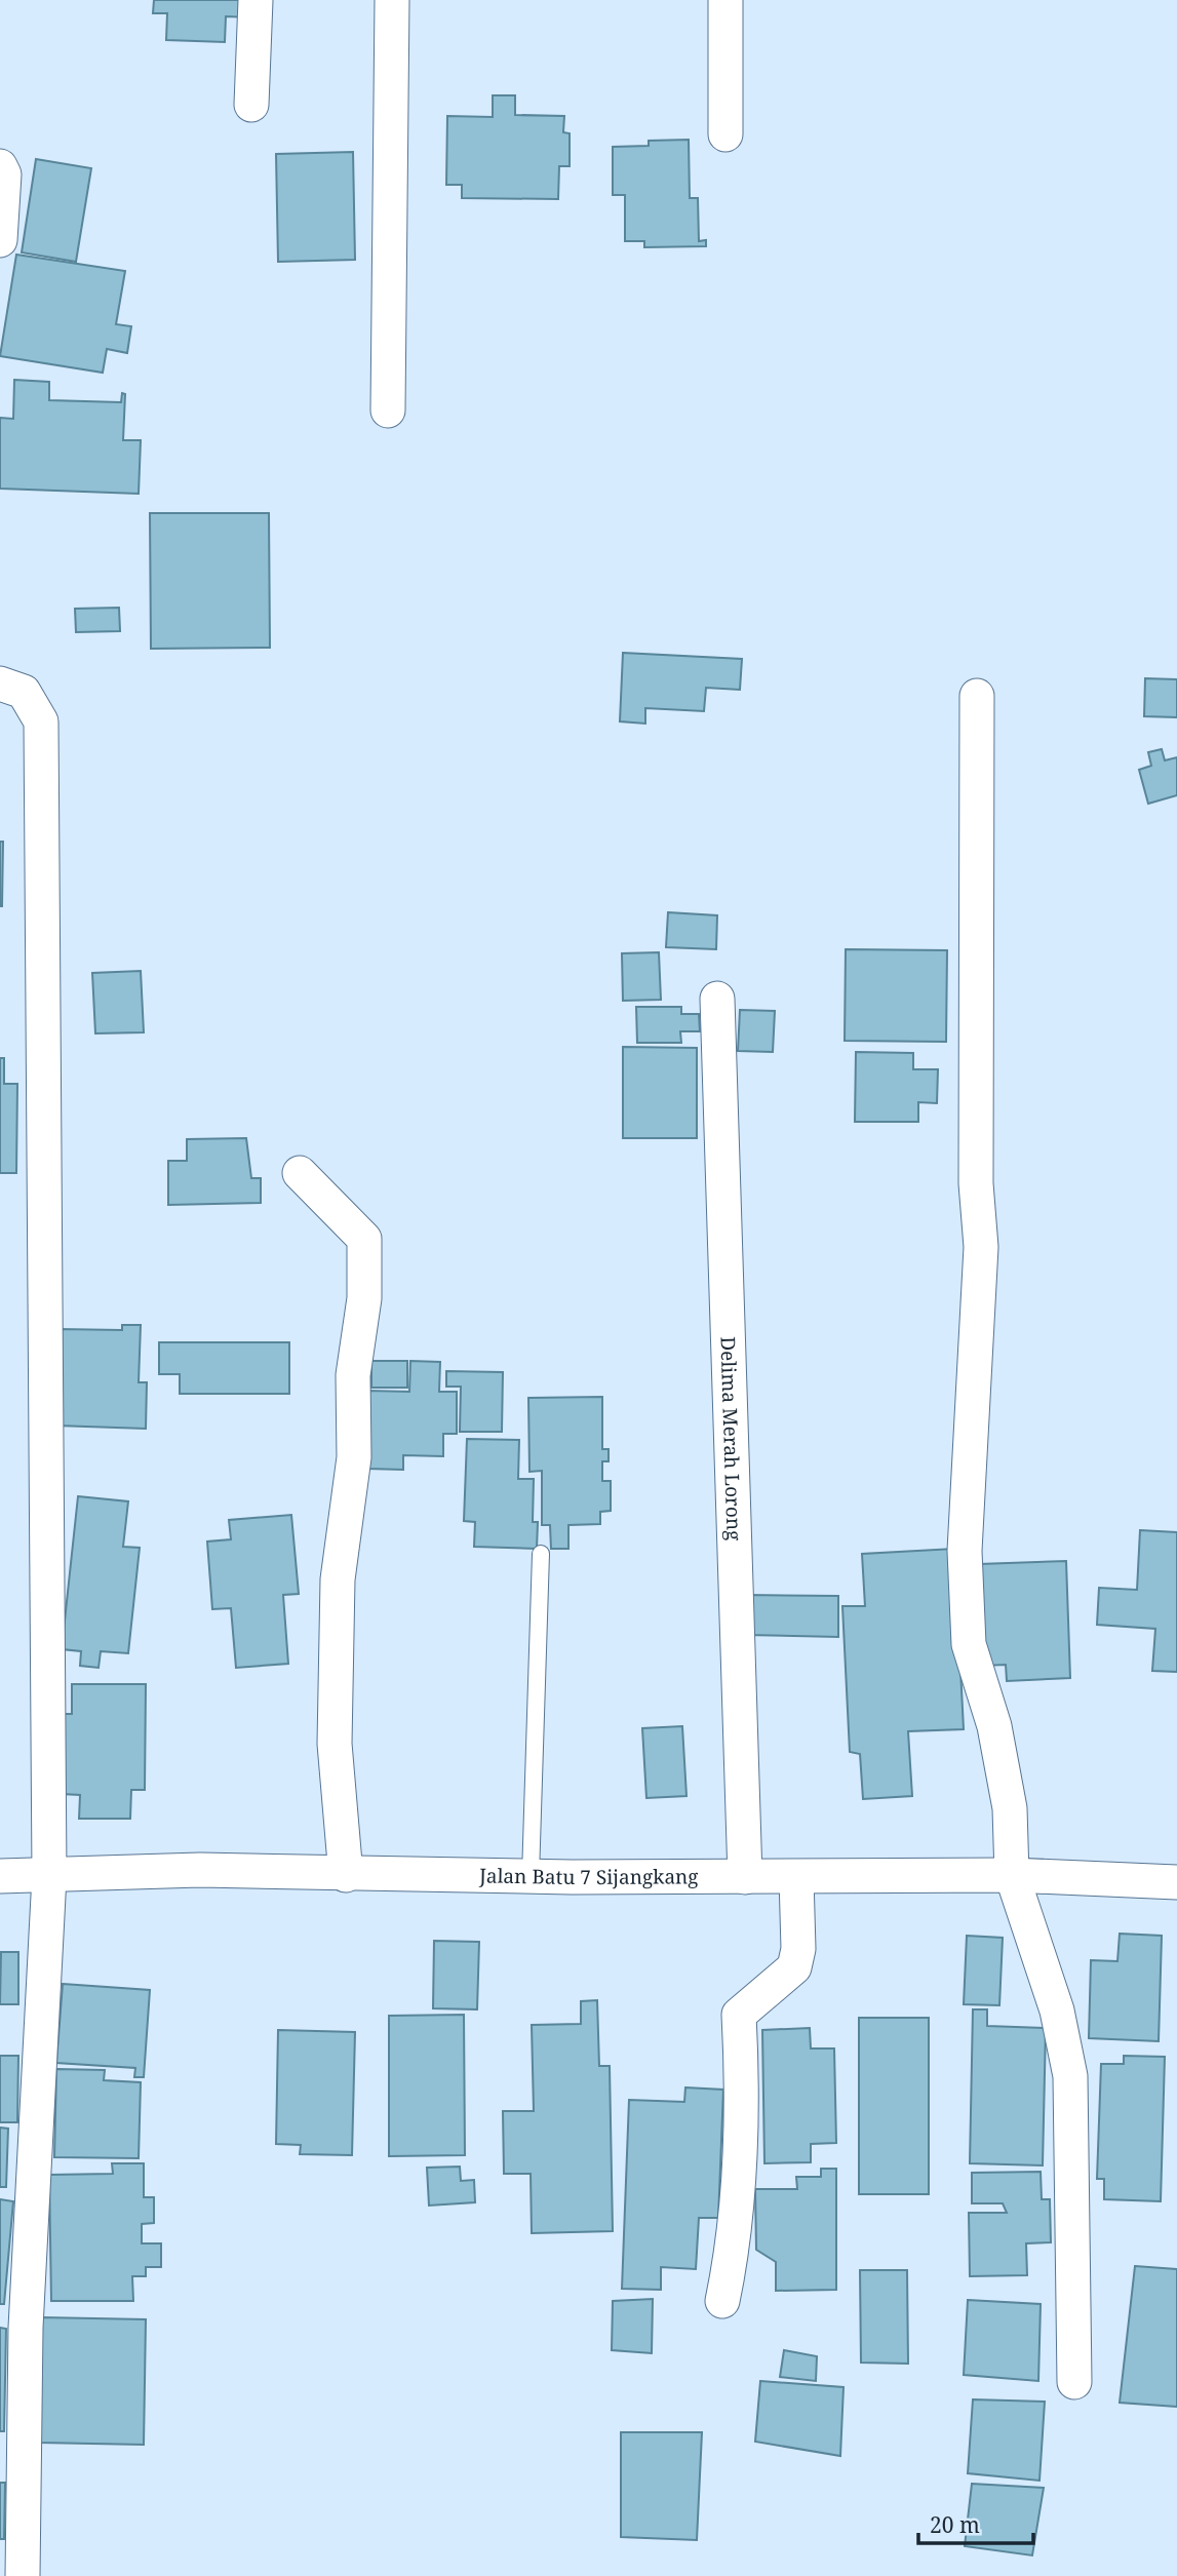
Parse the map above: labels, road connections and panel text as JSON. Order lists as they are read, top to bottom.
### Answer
{
  "streets": {
    "street": ["Delima Merah Lorong", "Jalan Batu 7 Sijangkang"]
  },
  "crossings": [
    ["Delima Merah Lorong", "Jalan Batu 7 Sijangkang"]
  ],
  "scale_bar": "20 m"
}
